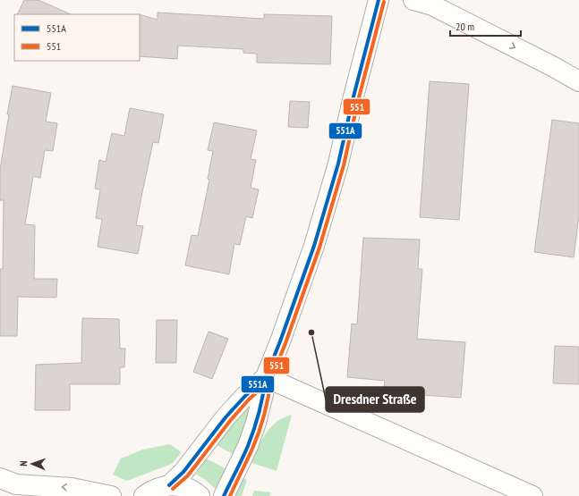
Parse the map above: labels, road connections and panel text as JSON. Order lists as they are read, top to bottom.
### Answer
{
  "places": ["Dresdner Straße"],
  "lines": ["transit line 551A", "transit line 551"],
  "legend": ["551A", "551"],
  "scale_bar": "20 m",
  "north": "left"
}
